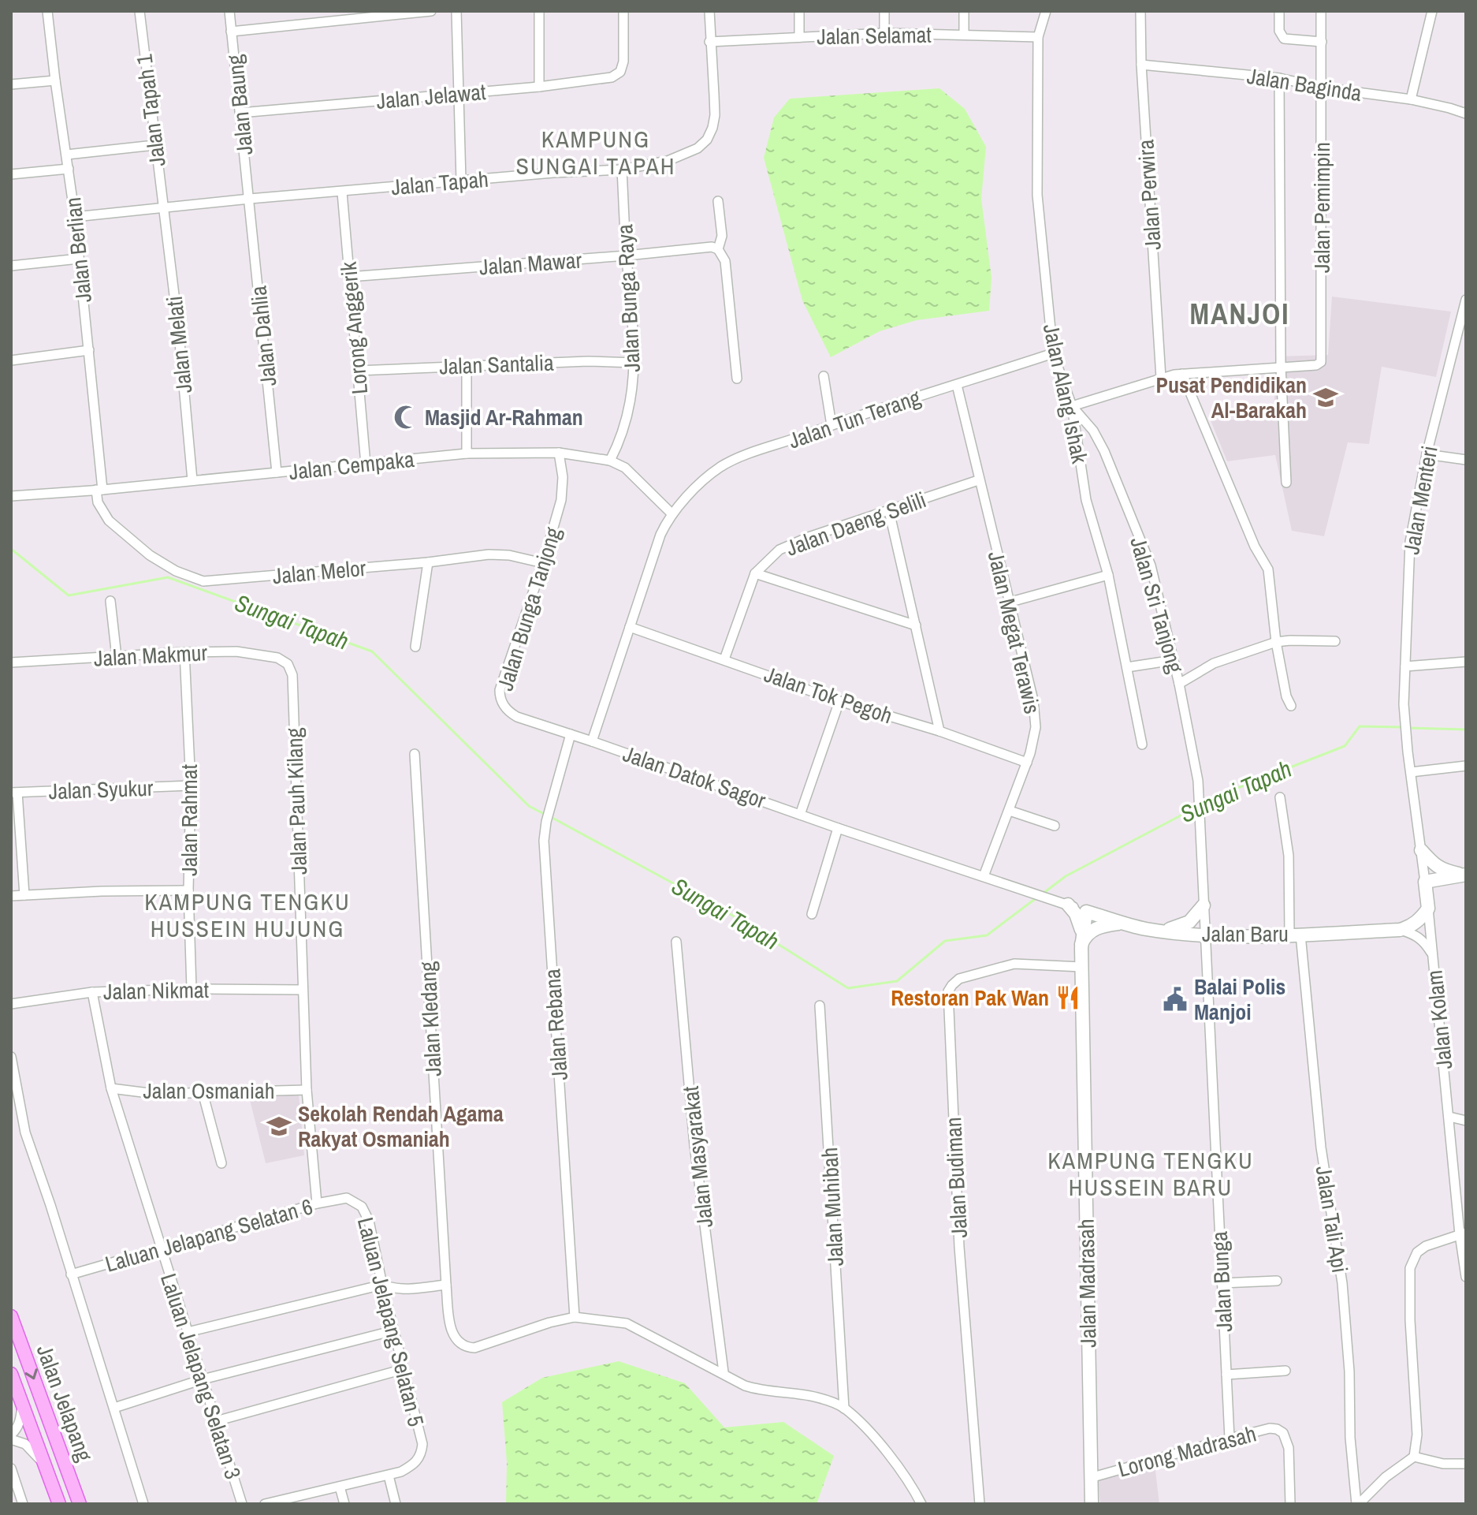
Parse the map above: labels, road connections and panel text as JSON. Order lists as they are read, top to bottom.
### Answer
{
  "streets": {
    "main road": ["Jalan Jelapang"],
    "street": [
      "Jalan Selamat",
      "Jalan Baginda",
      "Jalan Jelawat",
      "Jalan Baung",
      "Jalan Tapah 1",
      "Jalan Tapah",
      "Jalan Perwira",
      "Jalan Pemimpin",
      "Jalan Berlian",
      "Jalan Mawar",
      "Jalan Bunga Raya",
      "Lorong Anggerik",
      "Jalan Dahlia",
      "Jalan Melati",
      "Jalan Santalia",
      "Jalan Alang Ishak",
      "Jalan Tun Terang",
      "Jalan Cempaka",
      "Jalan Menteri",
      "Jalan Daeng Selili",
      "Jalan Melor",
      "Jalan Sri Tanjong",
      "Jalan Bunga Tanjong",
      "Jalan Megat Terawis",
      "Jalan Makmur",
      "Jalan Tok Pegoh",
      "Jalan Datok Sagor",
      "Jalan Syukur",
      "Jalan Pauh Kilang",
      "Jalan Rahmat",
      "Jalan Baru",
      "Jalan Nikmat",
      "Jalan Kledang",
      "Jalan Kolam",
      "Jalan Rebana",
      "Jalan Osmaniah",
      "Jalan Masyarakat",
      "Jalan Budiman",
      "Jalan Muhibah",
      "Jalan Tali Api",
      "Laluan Jelapang Selatan 6",
      "Jalan Bunga",
      "Jalan Madrasah",
      "Laluan Jelapang Selatan 5",
      "Laluan Jelapang Selatan 3",
      "Lorong Madrasah"
    ]
  },
  "crossings": [
    ["Jalan Selamat", "Jalan Tapah"],
    ["Jalan Selamat", "Jalan Alang Ishak"],
    ["Jalan Baginda", "Jalan Perwira"],
    ["Jalan Baginda", "Jalan Pemimpin"],
    ["Jalan Jelawat", "Jalan Baung"],
    ["Jalan Baung", "Jalan Tapah"],
    ["Jalan Baung", "Jalan Dahlia"],
    ["Jalan Tapah 1", "Jalan Tapah"],
    ["Jalan Tapah 1", "Jalan Melati"],
    ["Jalan Tapah", "Jalan Berlian"],
    ["Jalan Tapah", "Jalan Bunga Raya"],
    ["Jalan Tapah", "Lorong Anggerik"],
    ["Jalan Tapah", "Jalan Dahlia"],
    ["Jalan Tapah", "Jalan Melati"],
    ["Jalan Berlian", "Jalan Cempaka"],
    ["Jalan Berlian", "Jalan Melor"],
    ["Jalan Mawar", "Jalan Bunga Raya"],
    ["Jalan Mawar", "Lorong Anggerik"],
    ["Jalan Bunga Raya", "Jalan Santalia"],
    ["Jalan Bunga Raya", "Jalan Cempaka"],
    ["Lorong Anggerik", "Jalan Santalia"],
    ["Lorong Anggerik", "Jalan Cempaka"],
    ["Jalan Dahlia", "Jalan Cempaka"],
    ["Jalan Melati", "Jalan Cempaka"],
    ["Jalan Alang Ishak", "Jalan Tun Terang"],
    ["Jalan Alang Ishak", "Jalan Sri Tanjong"],
    ["Jalan Tun Terang", "Jalan Cempaka"],
    ["Jalan Tun Terang", "Jalan Megat Terawis"],
    ["Jalan Cempaka", "Jalan Melor"],
    ["Jalan Cempaka", "Jalan Bunga Tanjong"],
    ["Jalan Menteri", "Jalan Kolam"],
    ["Jalan Daeng Selili", "Jalan Megat Terawis"],
    ["Jalan Daeng Selili", "Jalan Tok Pegoh"],
    ["Jalan Melor", "Jalan Bunga Tanjong"],
    ["Jalan Sri Tanjong", "Jalan Bunga"],
    ["Jalan Bunga Tanjong", "Jalan Datok Sagor"],
    ["Jalan Bunga Tanjong", "Jalan Rebana"],
    ["Jalan Megat Terawis", "Jalan Tok Pegoh"],
    ["Jalan Megat Terawis", "Jalan Datok Sagor"],
    ["Jalan Makmur", "Jalan Pauh Kilang"],
    ["Jalan Makmur", "Jalan Rahmat"],
    ["Jalan Datok Sagor", "Jalan Baru"],
    ["Jalan Syukur", "Jalan Rahmat"],
    ["Jalan Pauh Kilang", "Jalan Nikmat"],
    ["Jalan Pauh Kilang", "Jalan Osmaniah"],
    ["Jalan Pauh Kilang", "Laluan Jelapang Selatan 6"],
    ["Jalan Rahmat", "Jalan Nikmat"],
    ["Jalan Baru", "Jalan Kolam"],
    ["Jalan Baru", "Jalan Tali Api"],
    ["Jalan Baru", "Jalan Bunga"],
    ["Jalan Baru", "Jalan Madrasah"],
    ["Jalan Nikmat", "Laluan Jelapang Selatan 3"],
    ["Jalan Kledang", "Jalan Rebana"],
    ["Jalan Osmaniah", "Laluan Jelapang Selatan 3"],
    ["Jalan Budiman", "Jalan Madrasah"],
    ["Laluan Jelapang Selatan 6", "Laluan Jelapang Selatan 5"],
    ["Laluan Jelapang Selatan 6", "Laluan Jelapang Selatan 3"],
    ["Jalan Bunga", "Lorong Madrasah"],
    ["Jalan Madrasah", "Lorong Madrasah"]
  ],
  "districts": [
    "KAMPUNG SUNGAI TAPAH",
    "MANJOI",
    "KAMPUNG TENGKU HUSSEIN HUJUNG",
    "KAMPUNG TENGKU HUSSEIN BARU"
  ],
  "water": ["Sungai Tapah"],
  "places": {
    "school or university": ["Pusat Pendidikan Al-Barakah", "Sekolah Rendah Agama Rakyat Osmaniah"],
    "mosque": ["Masjid Ar-Rahman"],
    "restaurant": ["Restoran Pak Wan"],
    "public building": ["Balai Polis Manjoi"]
  }
}
